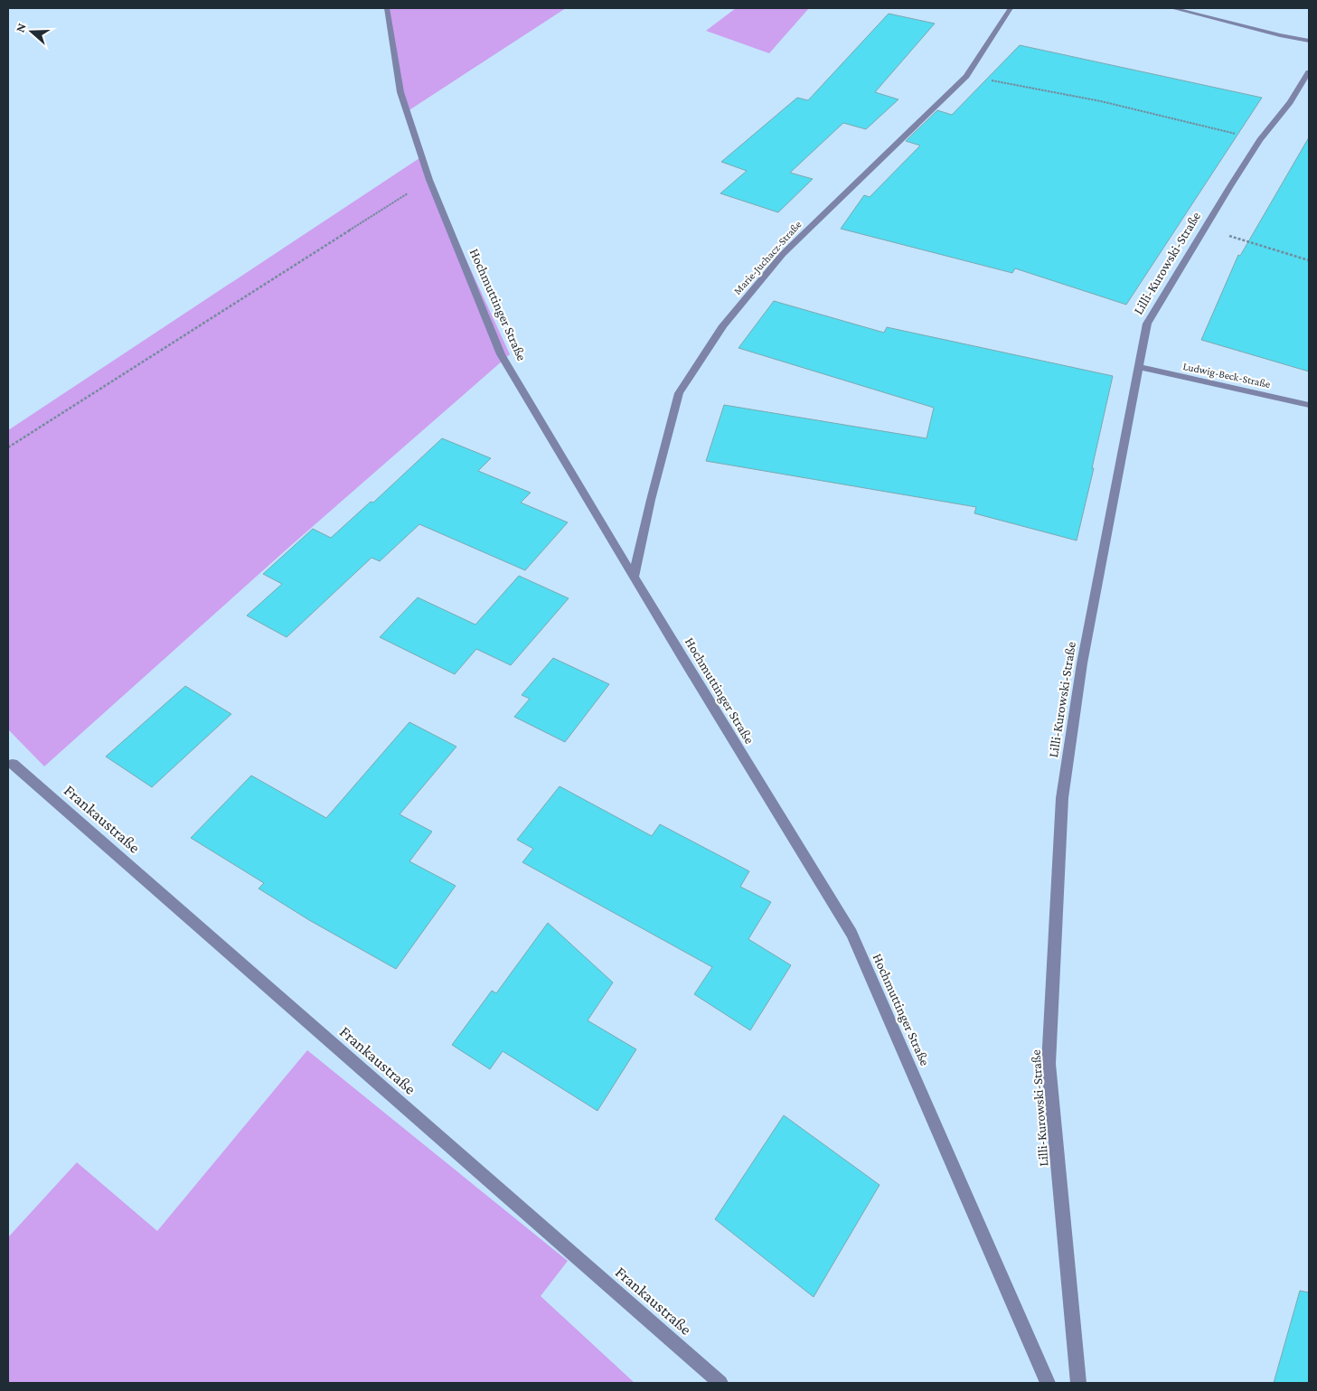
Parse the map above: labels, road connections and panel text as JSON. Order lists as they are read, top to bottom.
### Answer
{
  "streets": {
    "street": [
      "Marie-Juchacz-Straße",
      "Lilli-Kurowski-Straße",
      "Hochmuttinger Straße",
      "Ludwig-Beck-Straße",
      "Frankaustraße"
    ]
  },
  "crossings": [
    ["Marie-Juchacz-Straße", "Hochmuttinger Straße"],
    ["Lilli-Kurowski-Straße", "Ludwig-Beck-Straße"]
  ],
  "north": "left"
}
